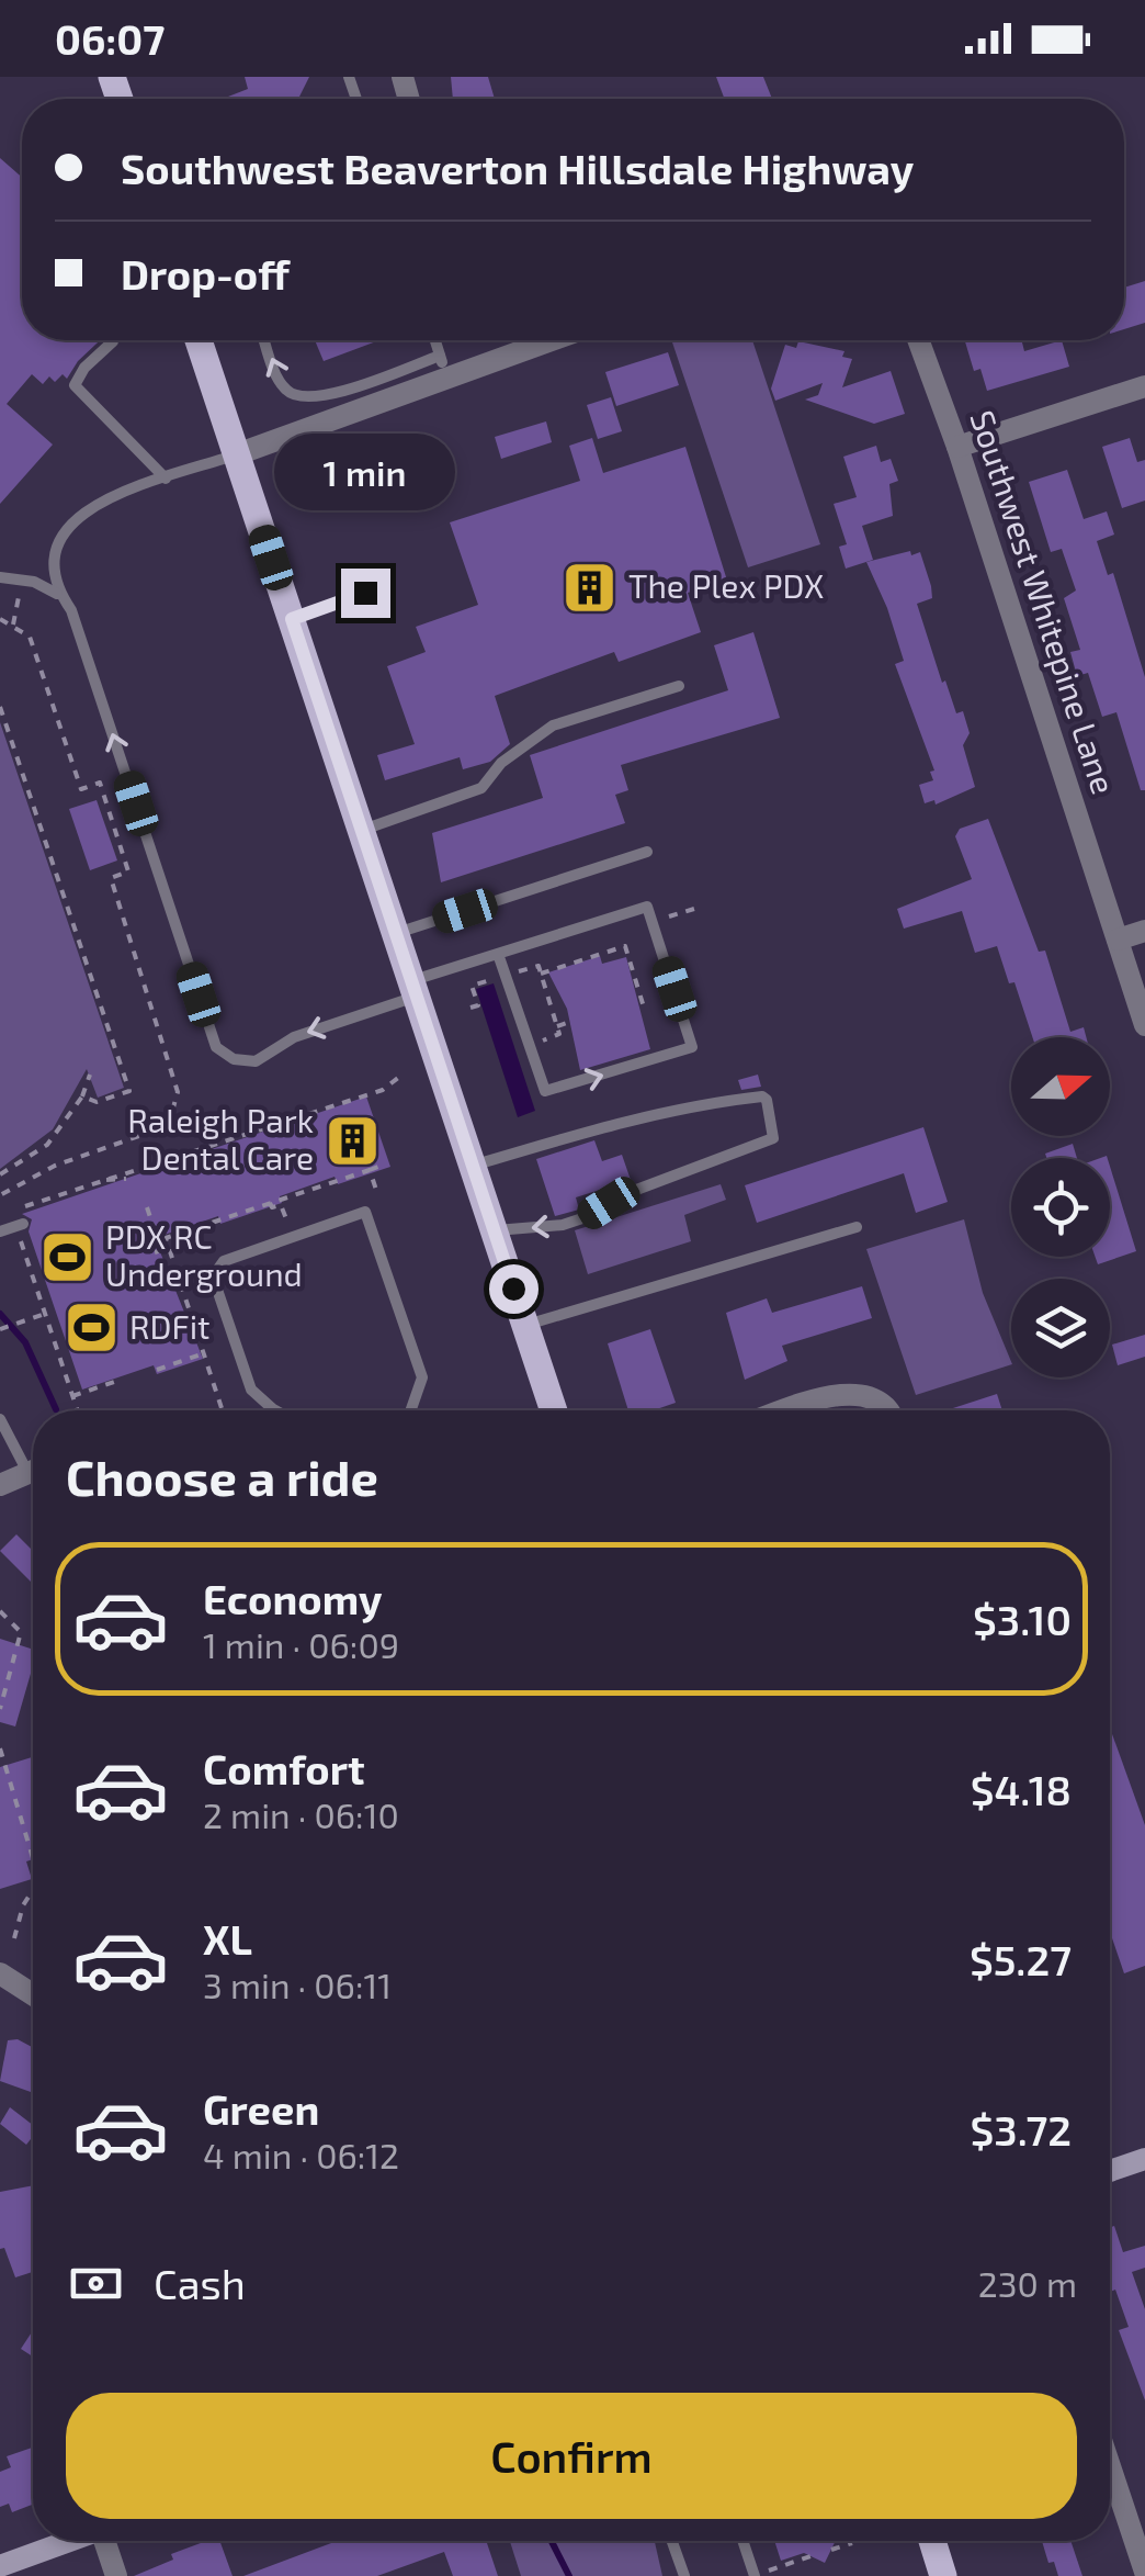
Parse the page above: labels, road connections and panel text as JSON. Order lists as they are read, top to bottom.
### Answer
{
  "streets": {
    "street": ["Southwest Whitepine Lane"]
  },
  "places": {
    "building": ["The Plex PDX", "Raleigh Park Dental Care"],
    "sports": ["PDX RC Underground", "RDFit"]
  },
  "north": "right",
  "page": {
    "status": "06:07",
    "banner": ["Southwest Beaverton Hillsdale Highway", "Drop-off"],
    "bubble": "1 min",
    "heading": "Choose a ride",
    "list": [
      {
        "name": "Economy",
        "note": "1 min · 06:09",
        "value": "$3.10"
      },
      {
        "name": "Comfort",
        "note": "2 min · 06:10",
        "value": "$4.18"
      },
      {
        "name": "XL",
        "note": "3 min · 06:11",
        "value": "$5.27"
      },
      {
        "name": "Green",
        "note": "4 min · 06:12",
        "value": "$3.72"
      }
    ],
    "pay": ["Cash", "230 m"],
    "buttons": "Confirm"
  }
}
